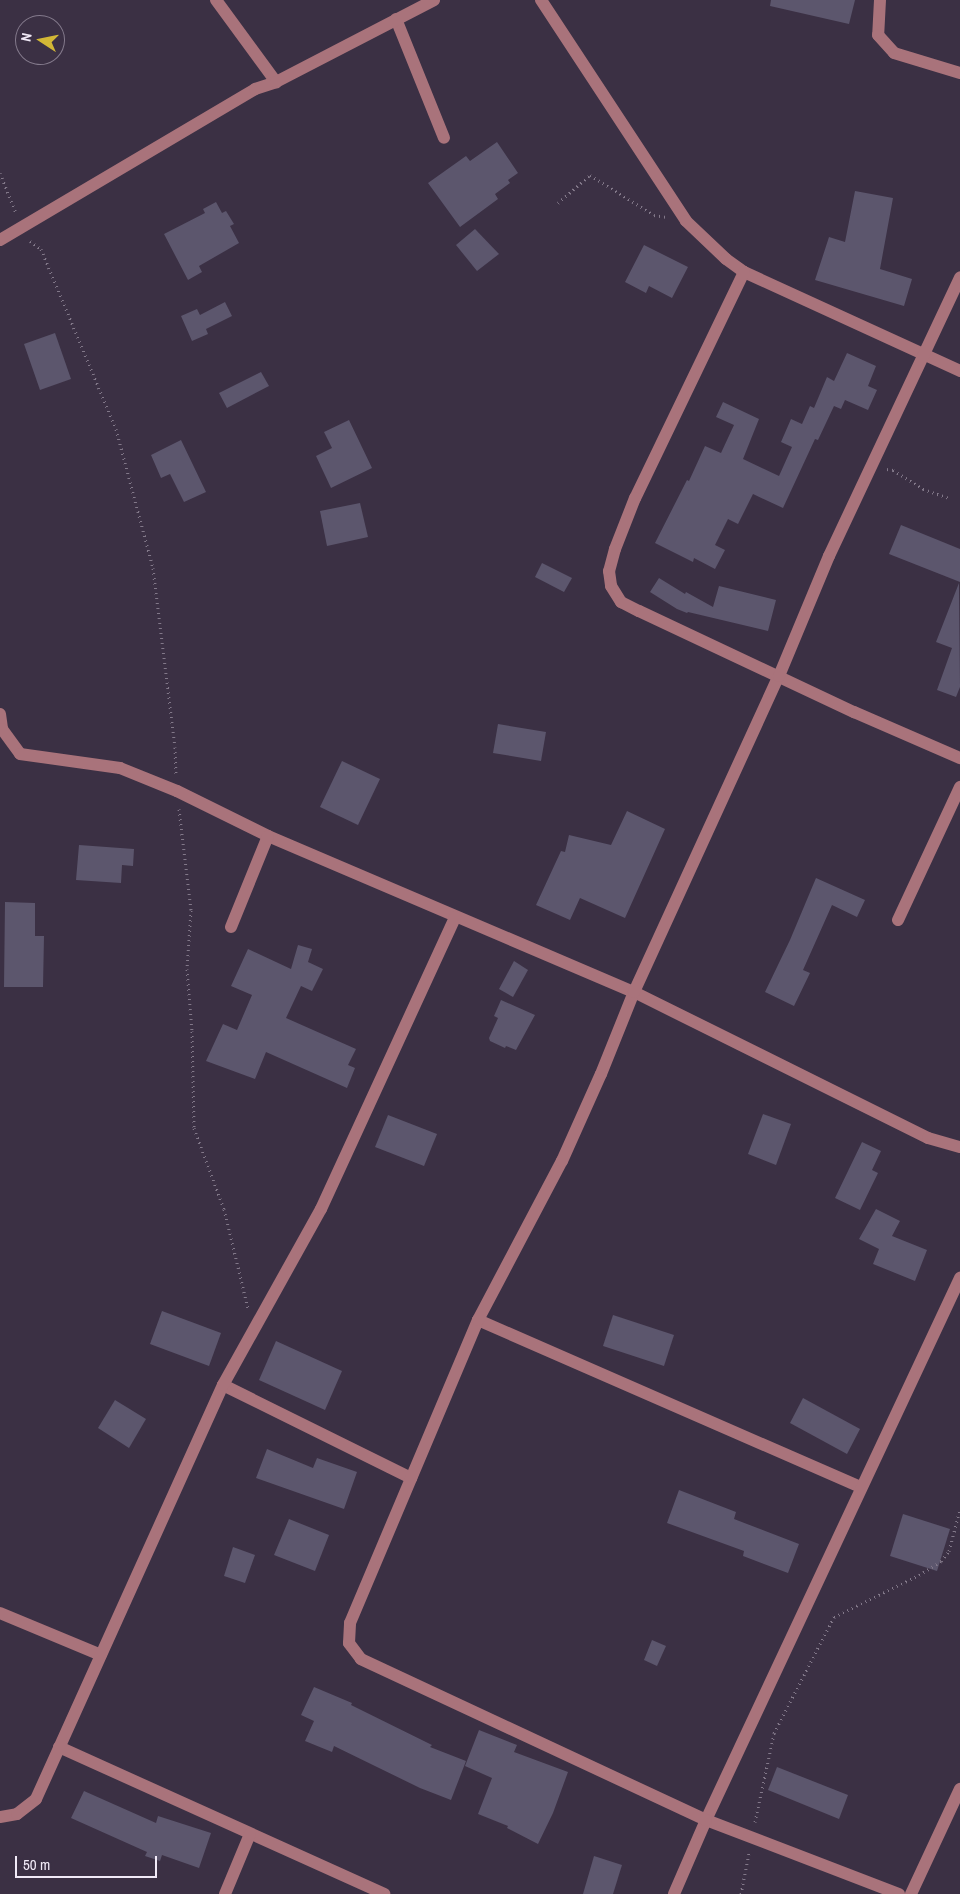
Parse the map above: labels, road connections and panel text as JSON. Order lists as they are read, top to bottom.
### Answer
{
  "scale_bar": "50 m",
  "north": "left"
}
